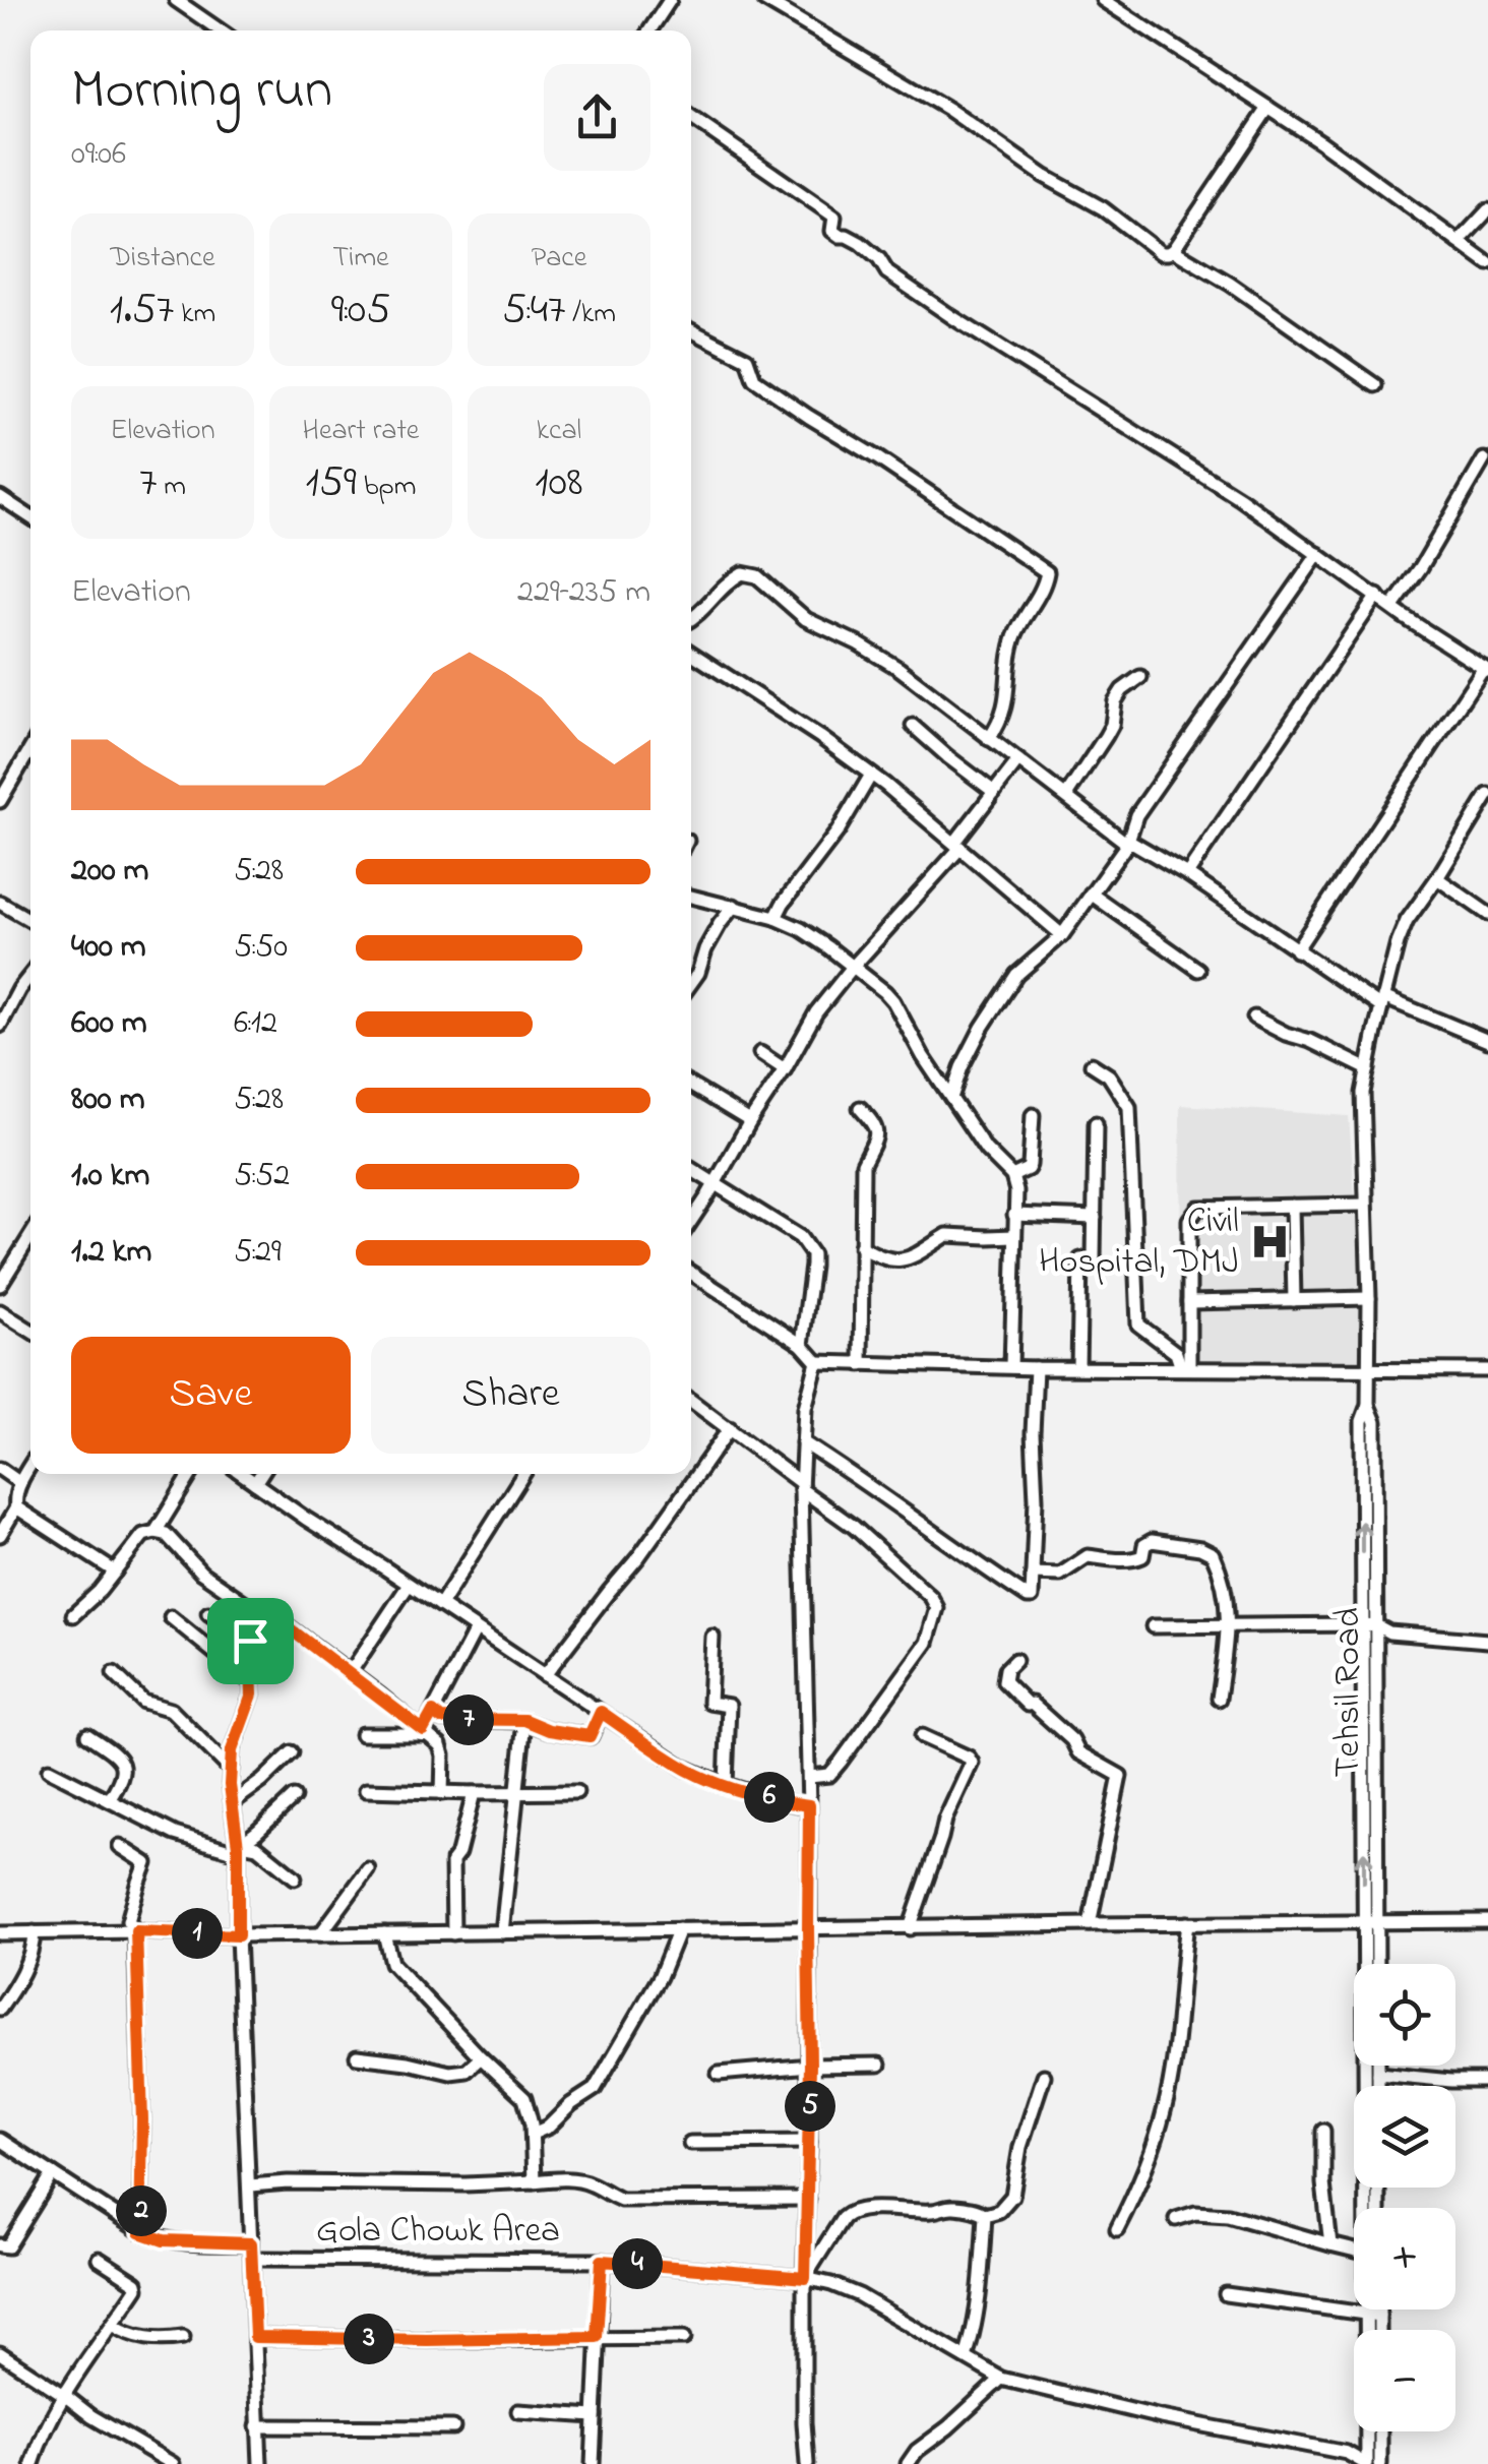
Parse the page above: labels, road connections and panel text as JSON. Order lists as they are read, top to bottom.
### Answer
{
  "streets": {
    "street": ["Gola Chowk Area"]
  },
  "places": {
    "hospital": ["Civil Hospital, DMJ"]
  },
  "page": {
    "heading": ["Morning run", "09:06"],
    "stats": [
      ["Distance", "1.57 km"],
      ["Time", "9:05"],
      ["Pace", "5:47 /km"],
      ["Elevation", "7 m"],
      ["Heart rate", "159 bpm"],
      ["kcal", "108"]
    ],
    "chart": ["Elevation", "229–235 m"],
    "list": [
      {
        "name": "200 m",
        "note": "5:28"
      },
      {
        "name": "400 m",
        "note": "5:50"
      },
      {
        "name": "600 m",
        "note": "6:12"
      },
      {
        "name": "800 m",
        "note": "5:28"
      },
      {
        "name": "1.0 km",
        "note": "5:52"
      },
      {
        "name": "1.2 km",
        "note": "5:29"
      }
    ],
    "buttons": ["Save", "Share"],
    "pins": [
      "7",
      "6",
      "1",
      "5",
      "2",
      "4",
      "3"
    ],
    "map_buttons": ["+", "−"]
  }
}
